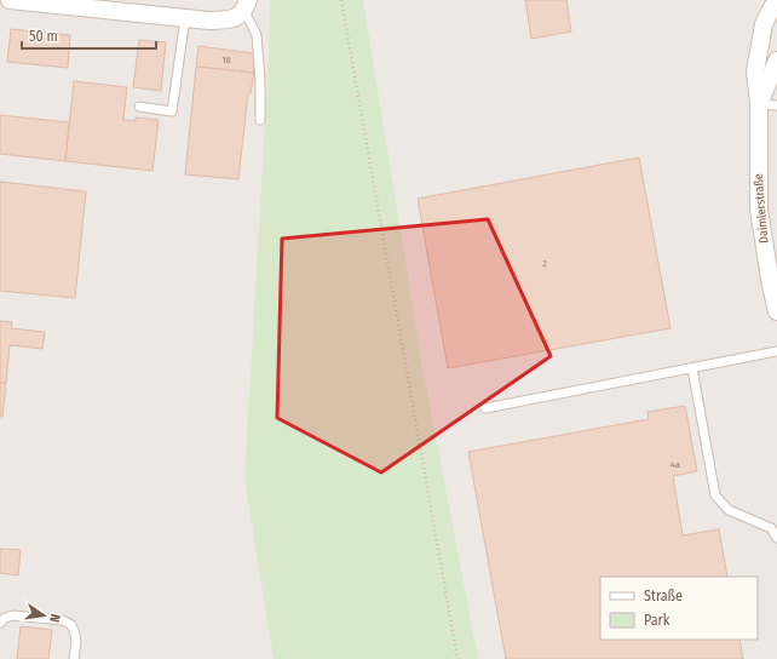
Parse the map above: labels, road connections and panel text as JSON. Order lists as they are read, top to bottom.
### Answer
{
  "streets": {
    "street": ["Daimlerstraße"]
  },
  "house_numbers": ["16", "2", "4a"],
  "legend": ["Straße", "Park"],
  "scale_bar": "50 m",
  "north": "right"
}
